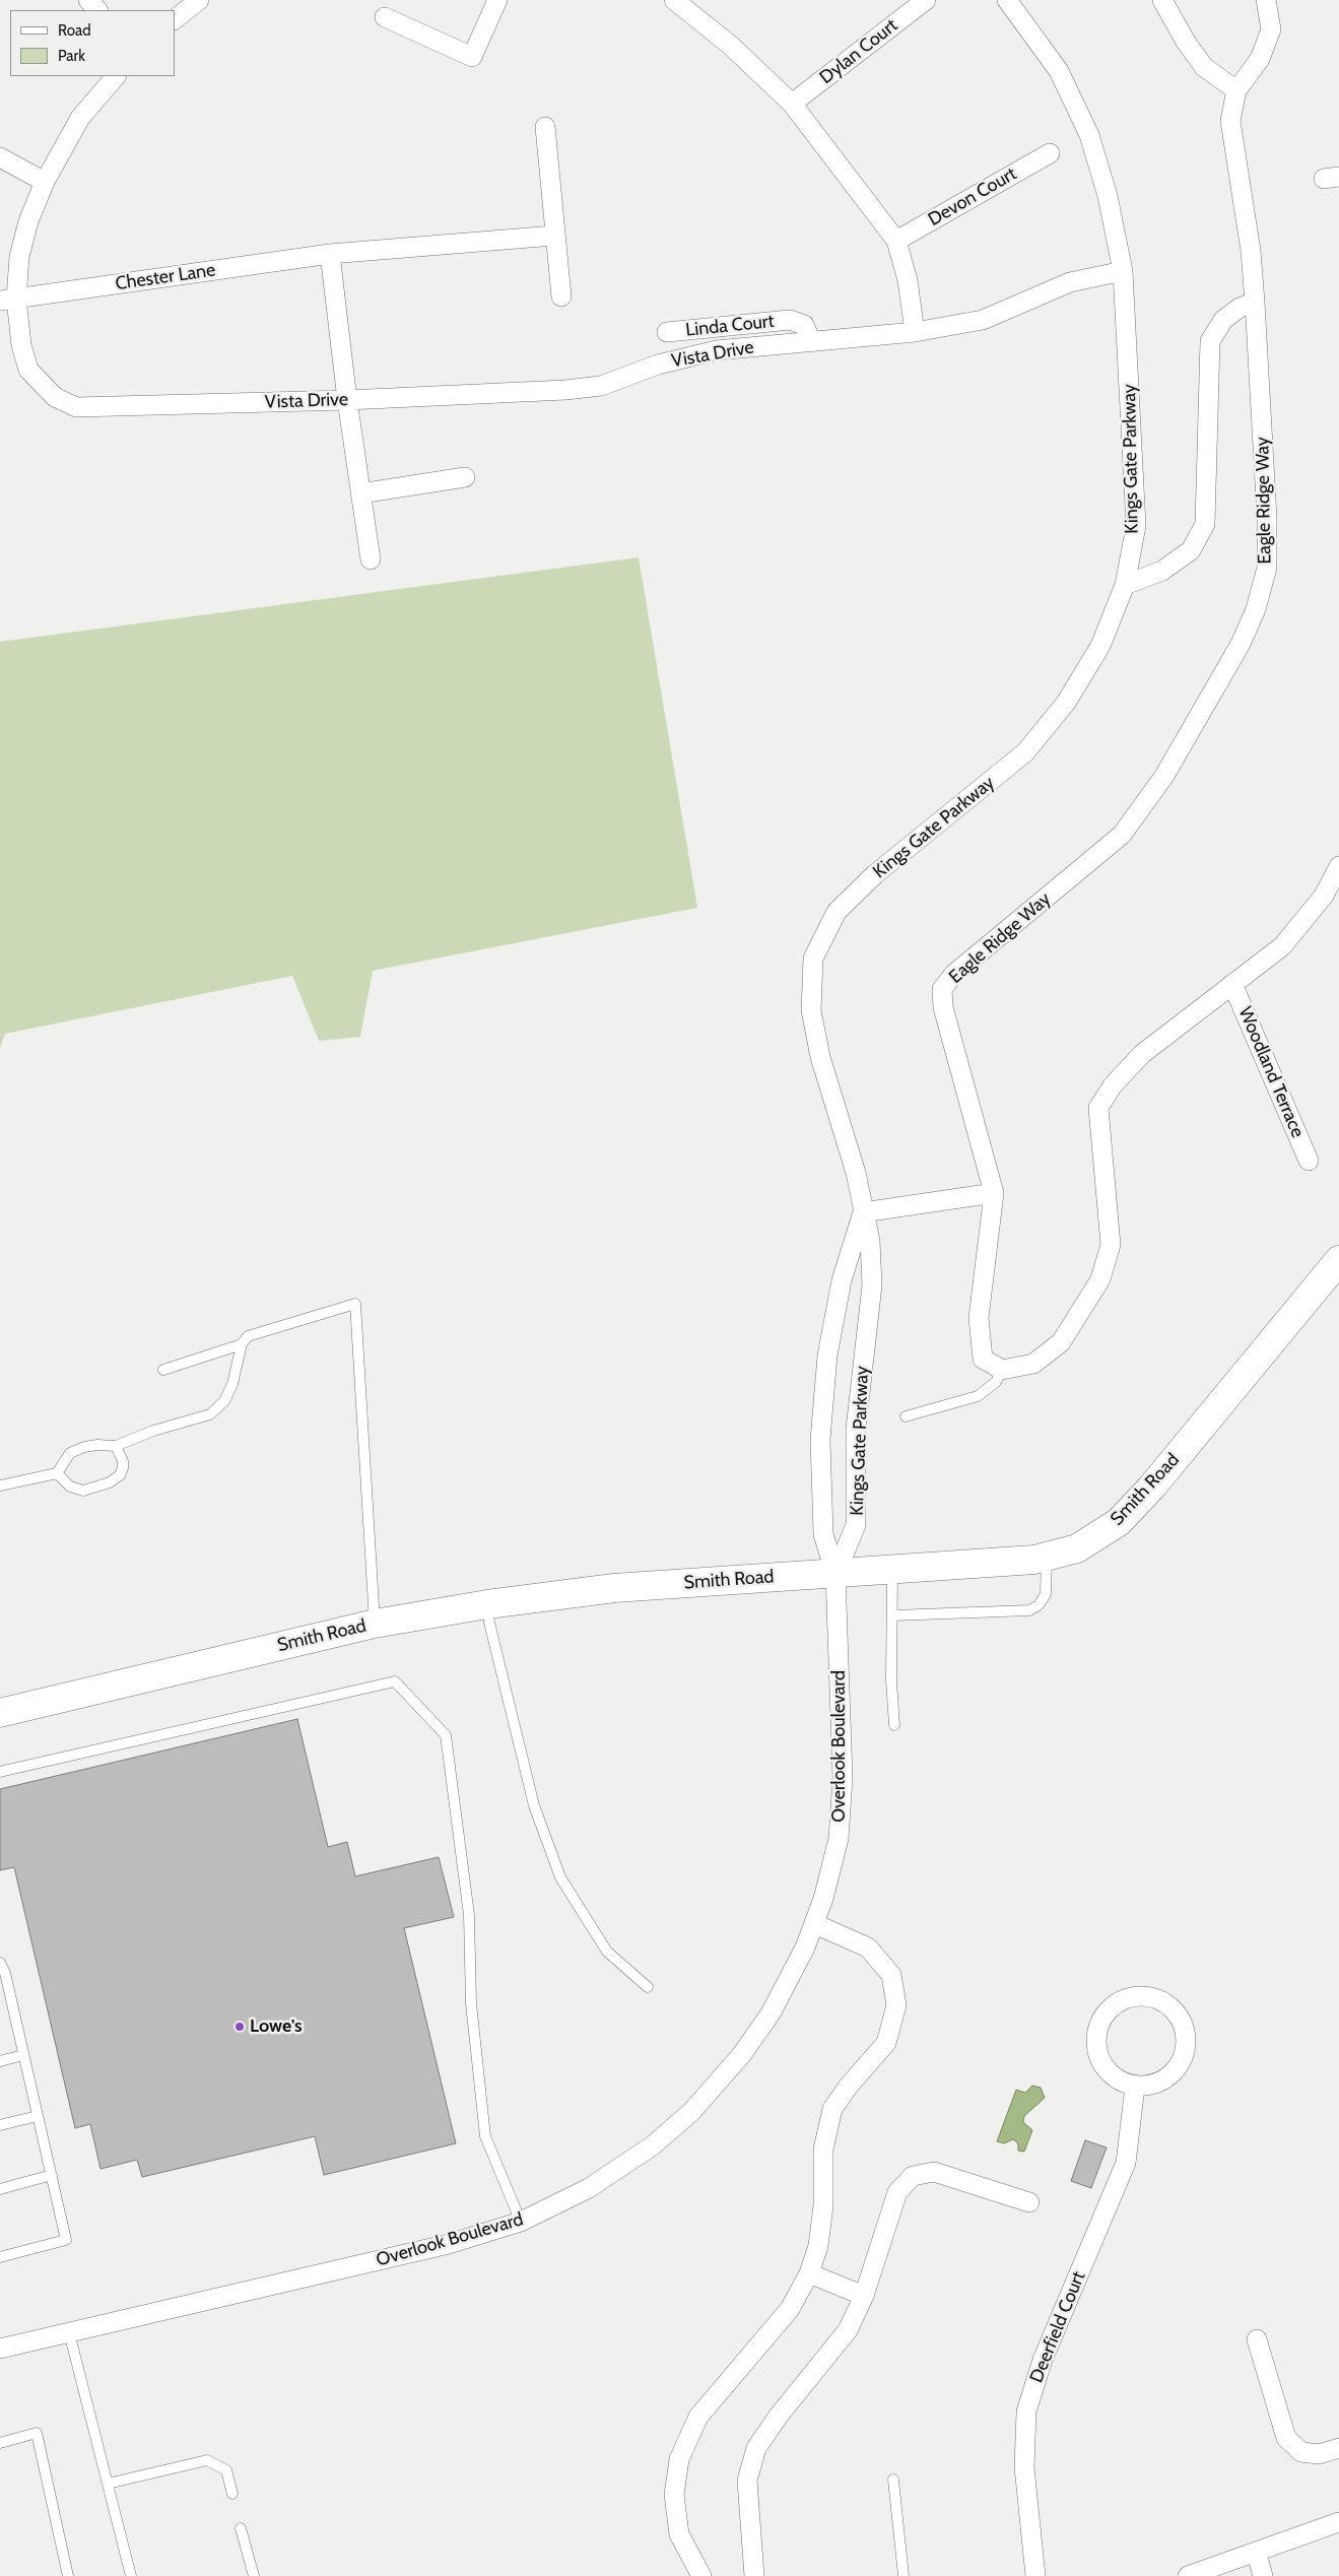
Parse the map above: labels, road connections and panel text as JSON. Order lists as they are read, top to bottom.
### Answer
{
  "streets": {
    "street": [
      "Dylan Court",
      "Devon Court",
      "Chester Lane",
      "Linda Court",
      "Vista Drive",
      "Kings Gate Parkway",
      "Eagle Ridge Way",
      "Woodland Terrace",
      "Smith Road",
      "Overlook Boulevard",
      "Deerfield Court"
    ]
  },
  "crossings": [
    ["Chester Lane", "Vista Drive"],
    ["Linda Court", "Vista Drive"],
    ["Vista Drive", "Kings Gate Parkway"],
    ["Kings Gate Parkway", "Smith Road"],
    ["Kings Gate Parkway", "Overlook Boulevard"],
    ["Smith Road", "Overlook Boulevard"]
  ],
  "places": ["Lowe's"],
  "legend": ["Road", "Park"]
}
